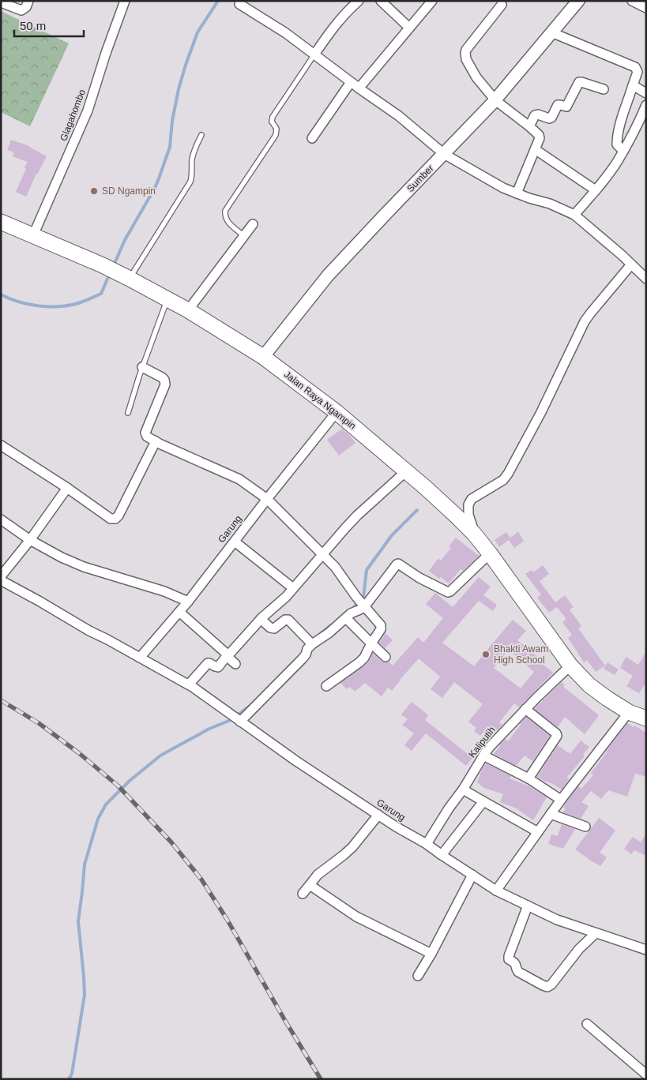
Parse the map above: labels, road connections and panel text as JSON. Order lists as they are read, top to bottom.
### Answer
{
  "streets": {
    "main road": ["Jalan Raya Ngampin"],
    "street": [
      "Glagahombo",
      "Sumber",
      "Garung",
      "Kaliputih"
    ]
  },
  "crossings": [
    ["Glagahombo", "Jalan Raya Ngampin"],
    ["Sumber", "Jalan Raya Ngampin"],
    ["Jalan Raya Ngampin", "Garung"],
    ["Jalan Raya Ngampin", "Kaliputih"],
    ["Garung", "Kaliputih"]
  ],
  "places": ["SD Ngampin", "Bhakti Awam High School"],
  "scale_bar": "50 m"
}
